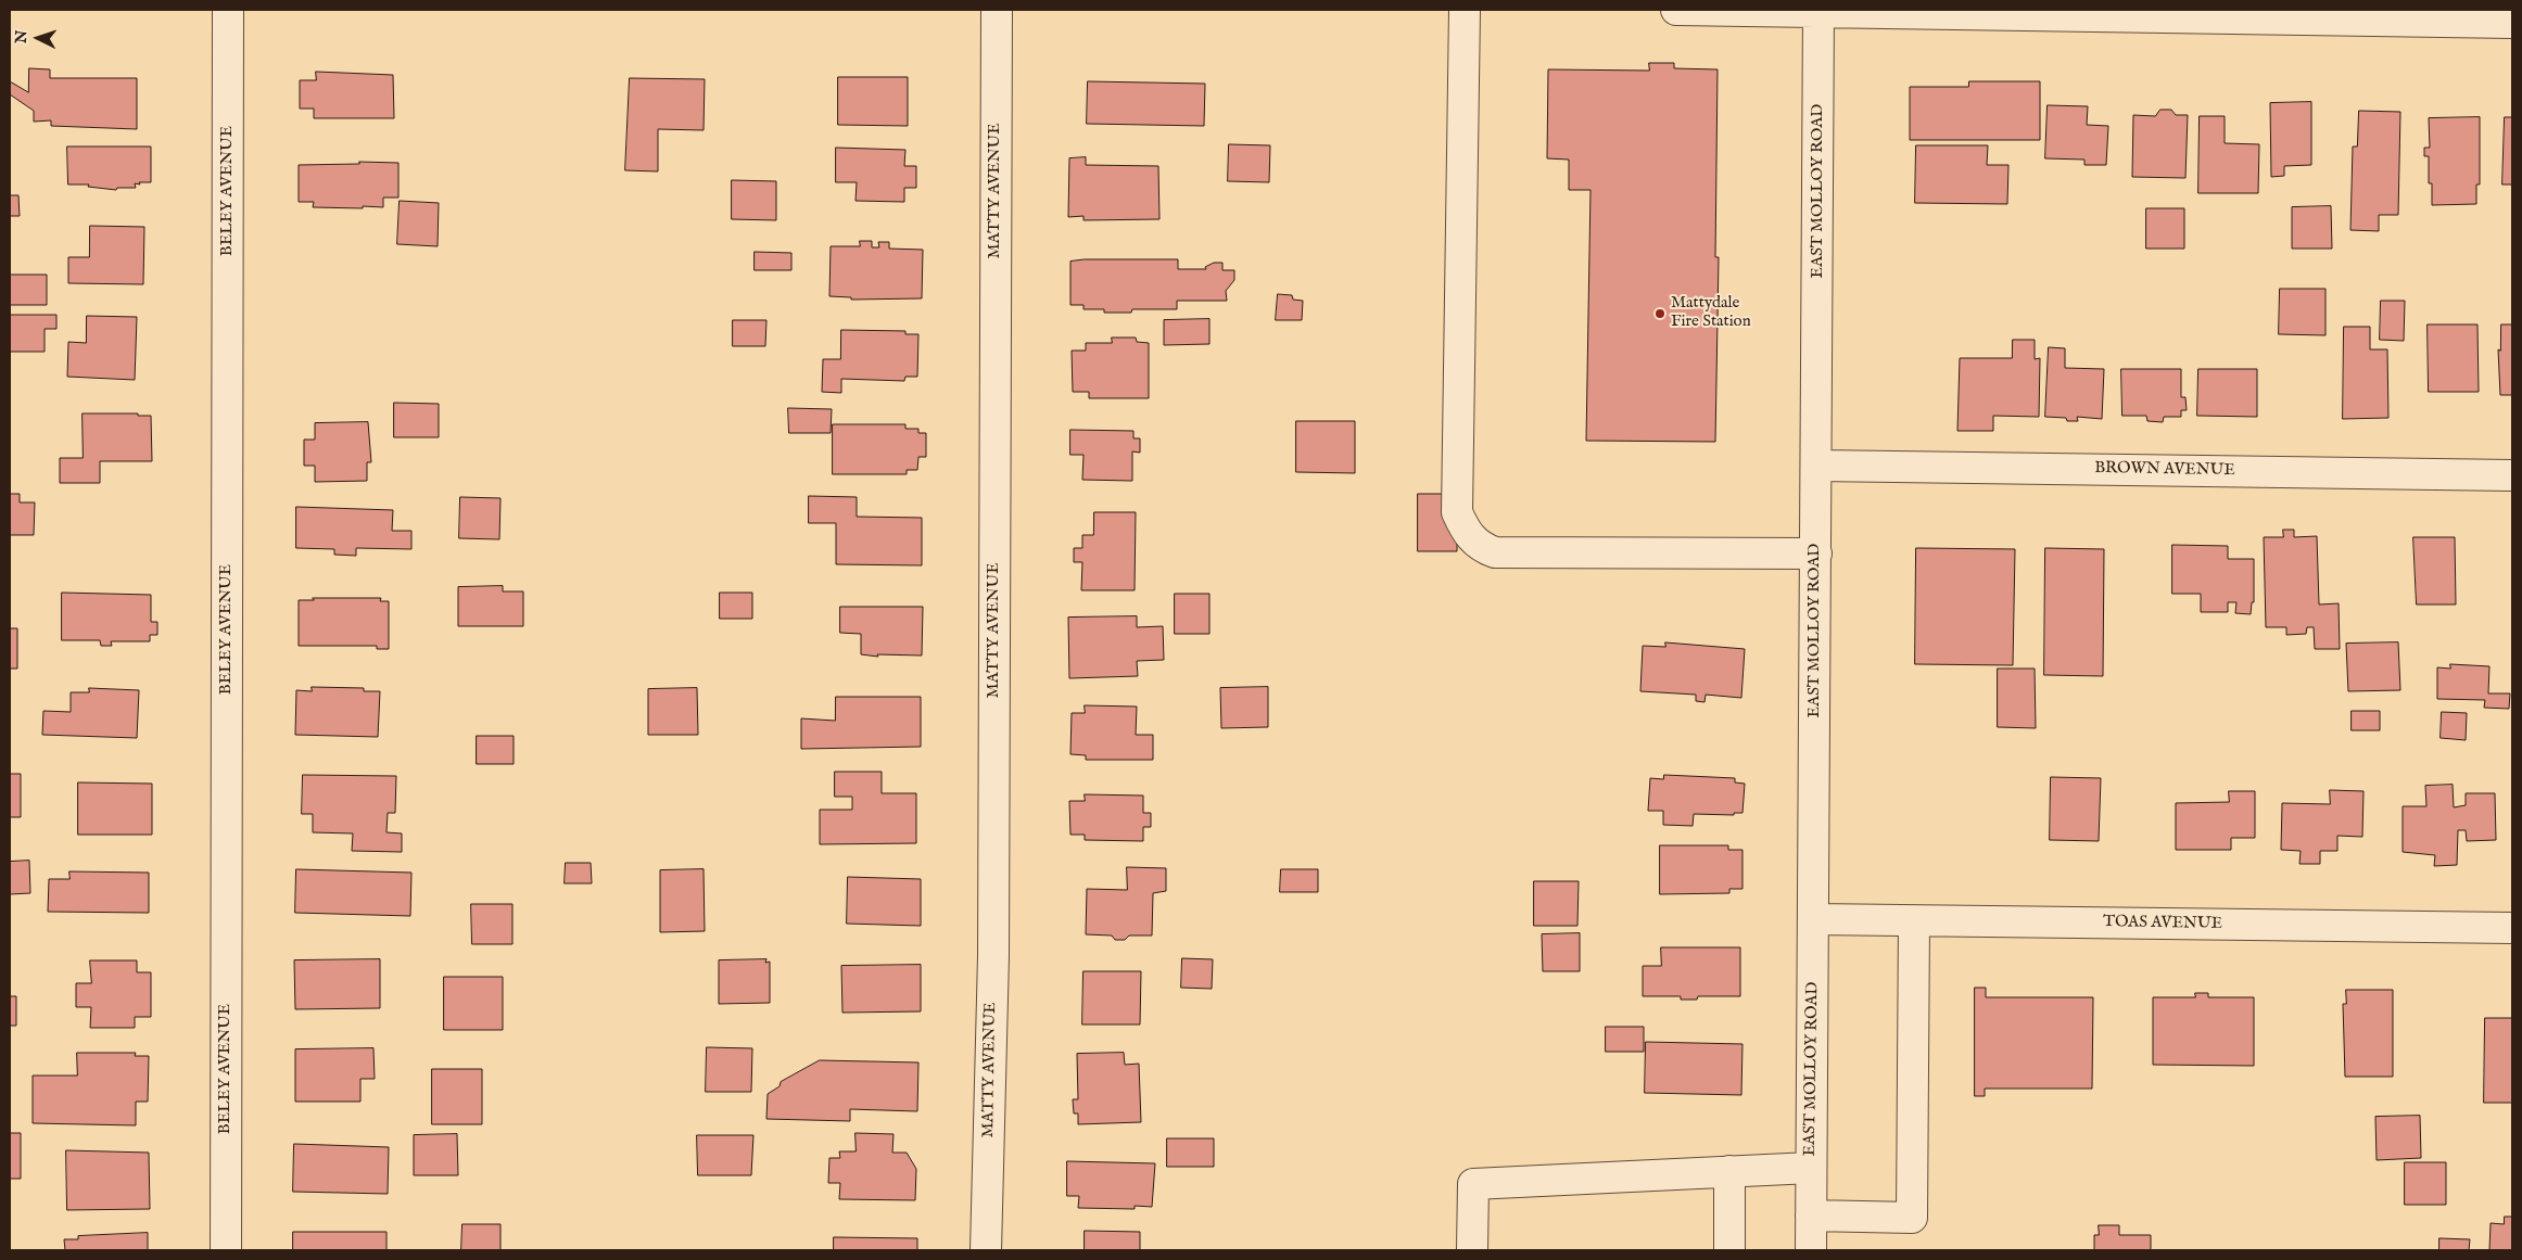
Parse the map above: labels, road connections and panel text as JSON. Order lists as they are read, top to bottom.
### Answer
{
  "streets": {
    "street": [
      "BELEY AVENUE",
      "MATTY AVENUE",
      "EAST MOLLOY ROAD",
      "BROWN AVENUE",
      "TOAS AVENUE"
    ]
  },
  "crossings": [
    ["EAST MOLLOY ROAD", "BROWN AVENUE"],
    ["EAST MOLLOY ROAD", "TOAS AVENUE"]
  ],
  "places": ["Mattydale Fire Station"],
  "north": "left"
}
